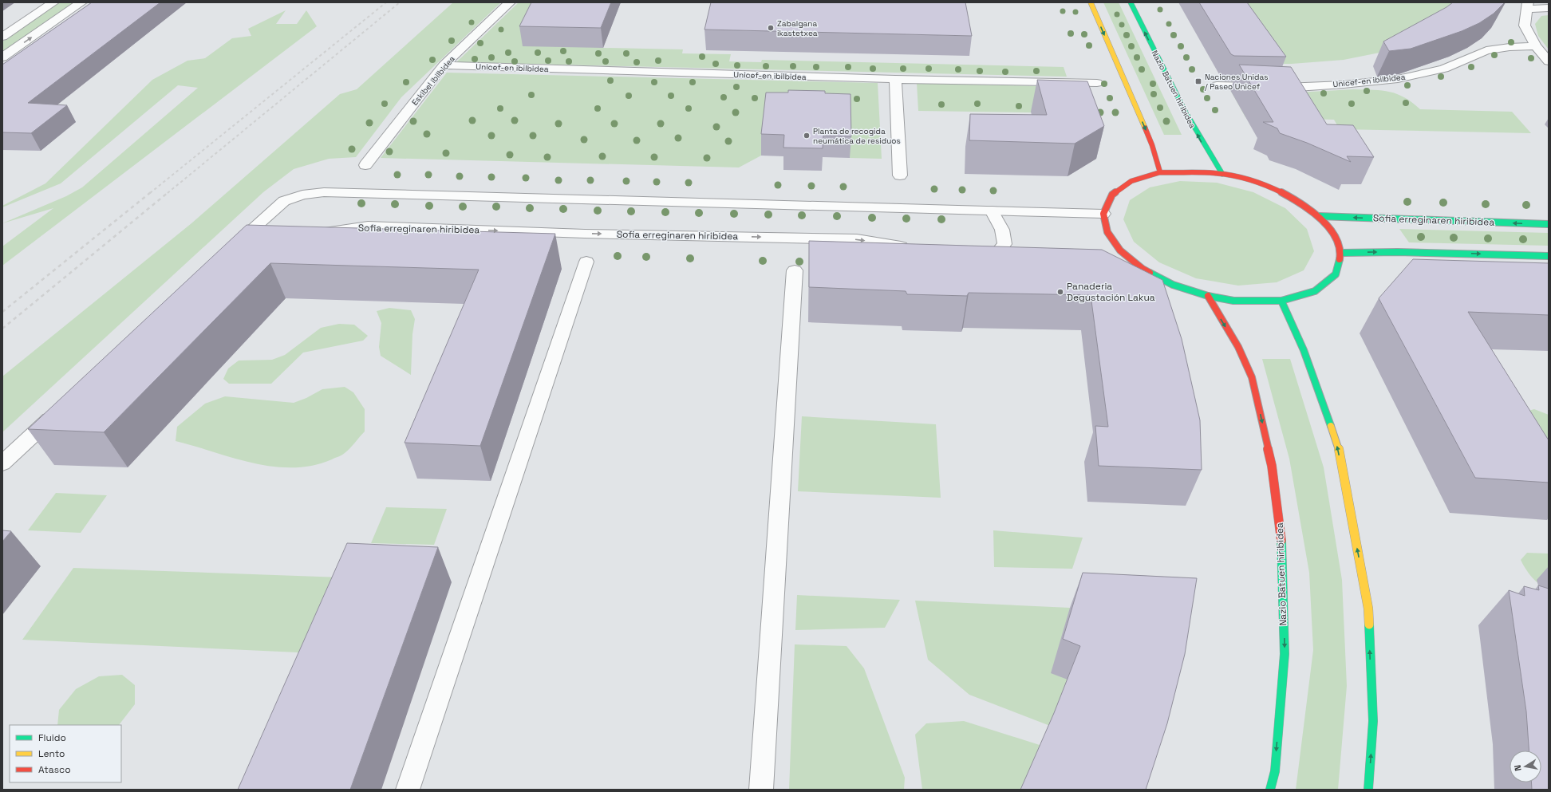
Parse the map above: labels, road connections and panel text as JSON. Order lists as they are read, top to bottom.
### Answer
{
  "streets": {
    "main road": ["Nazio Batuen hiribidea", "Sofia erreginaren hiribidea"],
    "street": ["Unicef-en ibilbidea", "Eskibel ibilbidea"]
  },
  "crossings": [
    ["Unicef-en ibilbidea", "Eskibel ibilbidea"]
  ],
  "places": {
    "other": ["Zabalgana ikastetxea", "Planta de recogida neumática de residuos", "Panaderia Degustación Lakua"],
    "transit": ["Naciones Unidas / Paseo Unicef"]
  },
  "legend": ["Fluido", "Lento", "Atasco"],
  "north": "left"
}
